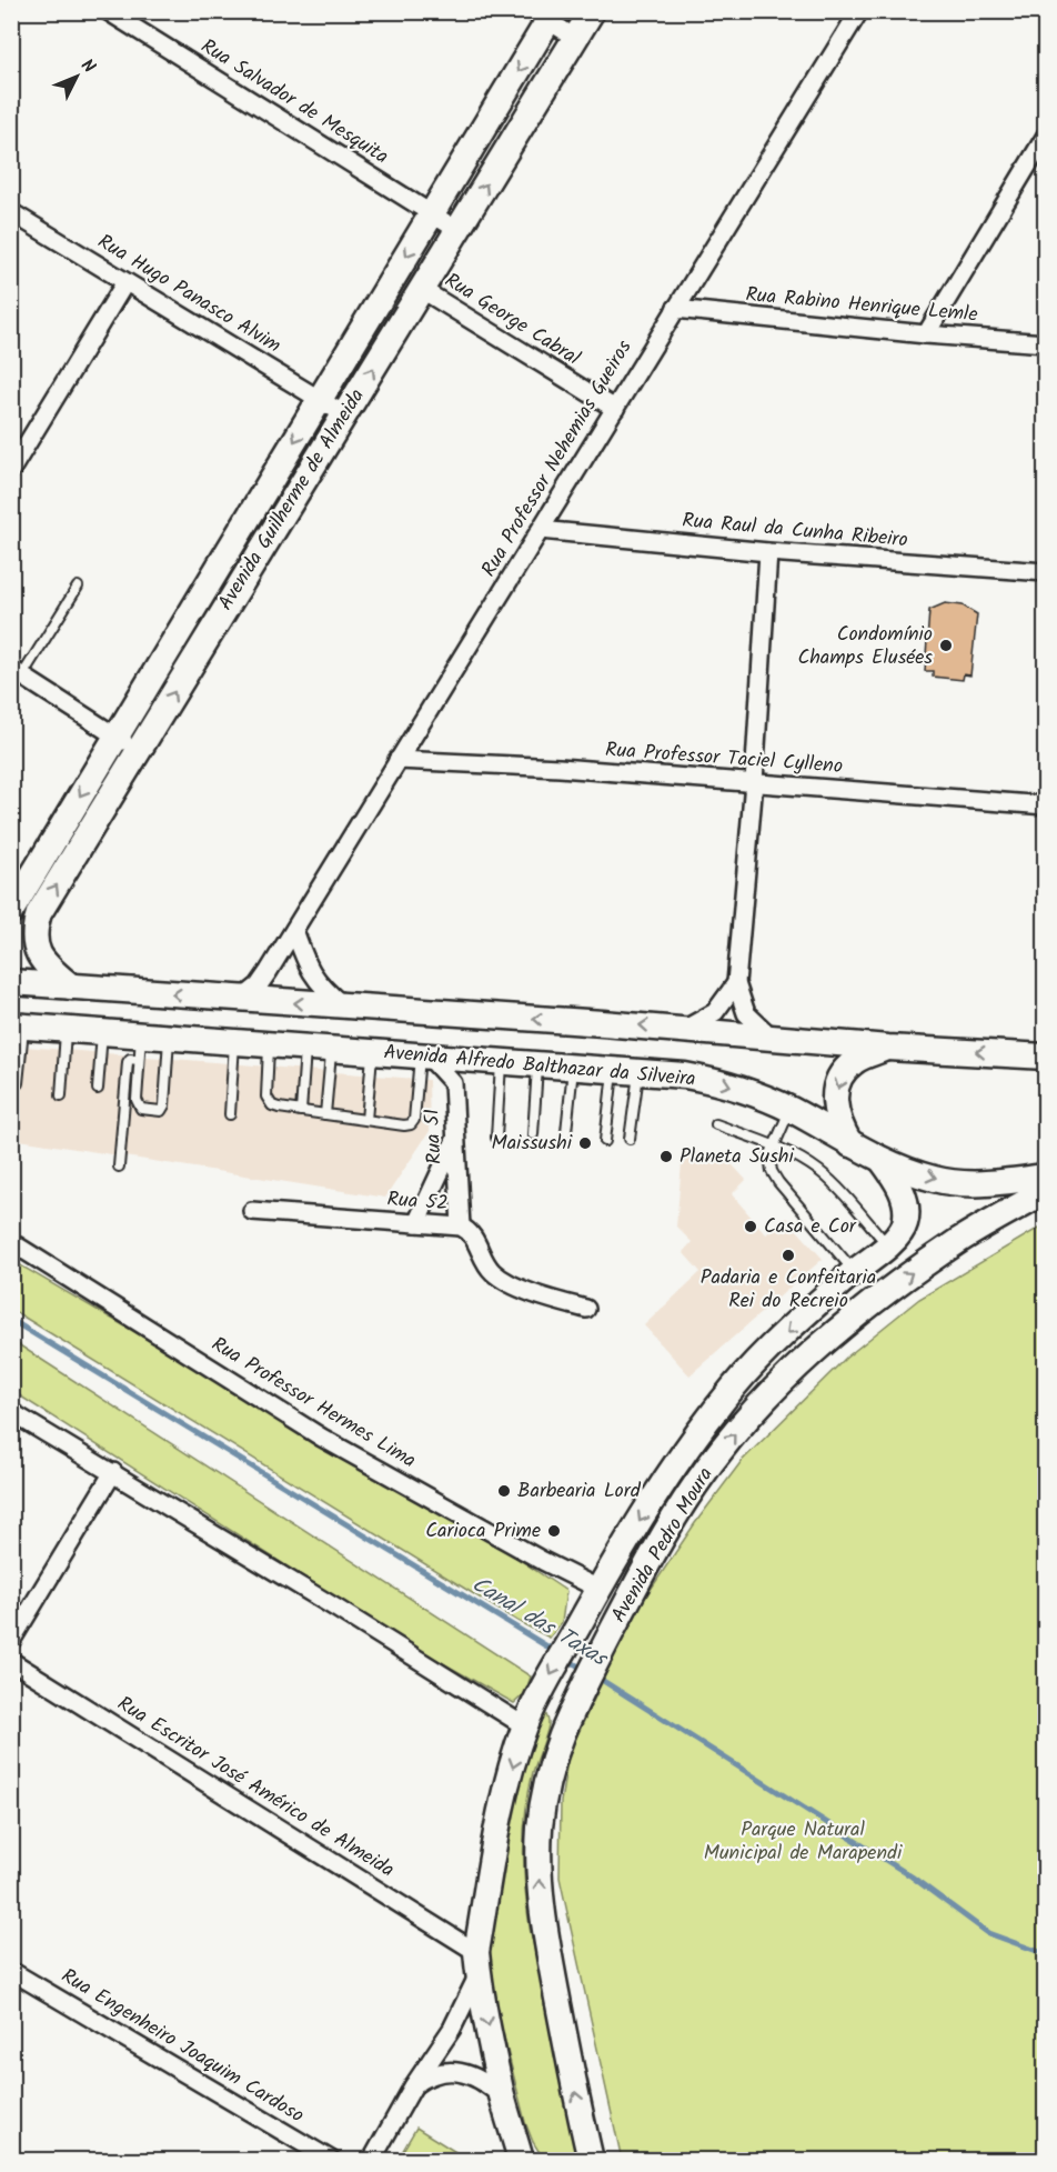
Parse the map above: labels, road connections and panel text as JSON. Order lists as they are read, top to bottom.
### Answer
{
  "streets": {
    "street": [
      "Rua Salvador de Mesquita",
      "Rua Hugo Panasco Alvim",
      "Rua Rabino Henrique Lemle",
      "Rua George Cabral",
      "Rua Professor Nehemias Gueiros",
      "Avenida Guilherme de Almeida",
      "Rua Raul da Cunha Ribeiro",
      "Rua Professor Taciel Cylleno",
      "Avenida Alfredo Balthazar da Silveira",
      "Rua 51",
      "Rua 52",
      "Rua Professor Hermes Lima",
      "Avenida Pedro Moura",
      "Rua Escritor José Américo de Almeida",
      "Rua Engenheiro Joaquim Cardoso"
    ]
  },
  "crossings": [
    ["Rua Salvador de Mesquita", "Avenida Guilherme de Almeida"],
    ["Rua Hugo Panasco Alvim", "Avenida Guilherme de Almeida"],
    ["Rua Rabino Henrique Lemle", "Rua Professor Nehemias Gueiros"],
    ["Rua George Cabral", "Rua Professor Nehemias Gueiros"],
    ["Rua George Cabral", "Avenida Guilherme de Almeida"],
    ["Rua Professor Nehemias Gueiros", "Rua Raul da Cunha Ribeiro"],
    ["Rua Professor Nehemias Gueiros", "Rua Professor Taciel Cylleno"],
    ["Avenida Alfredo Balthazar da Silveira", "Rua 51"],
    ["Avenida Alfredo Balthazar da Silveira", "Avenida Pedro Moura"],
    ["Rua 51", "Rua 52"],
    ["Rua Professor Hermes Lima", "Avenida Pedro Moura"],
    ["Avenida Pedro Moura", "Rua Escritor José Américo de Almeida"]
  ],
  "water": ["Canal das Taxas"],
  "parks": ["Parque Natural Municipal de Marapendi"],
  "places": [
    "Condomínio Champs Elusées",
    "Maissushi",
    "Planeta Sushi",
    "Casa e Cor",
    "Padaria e Confeitaria Rei do Recreio",
    "Barbearia Lord",
    "Carioca Prime"
  ],
  "north": "top right"
}
